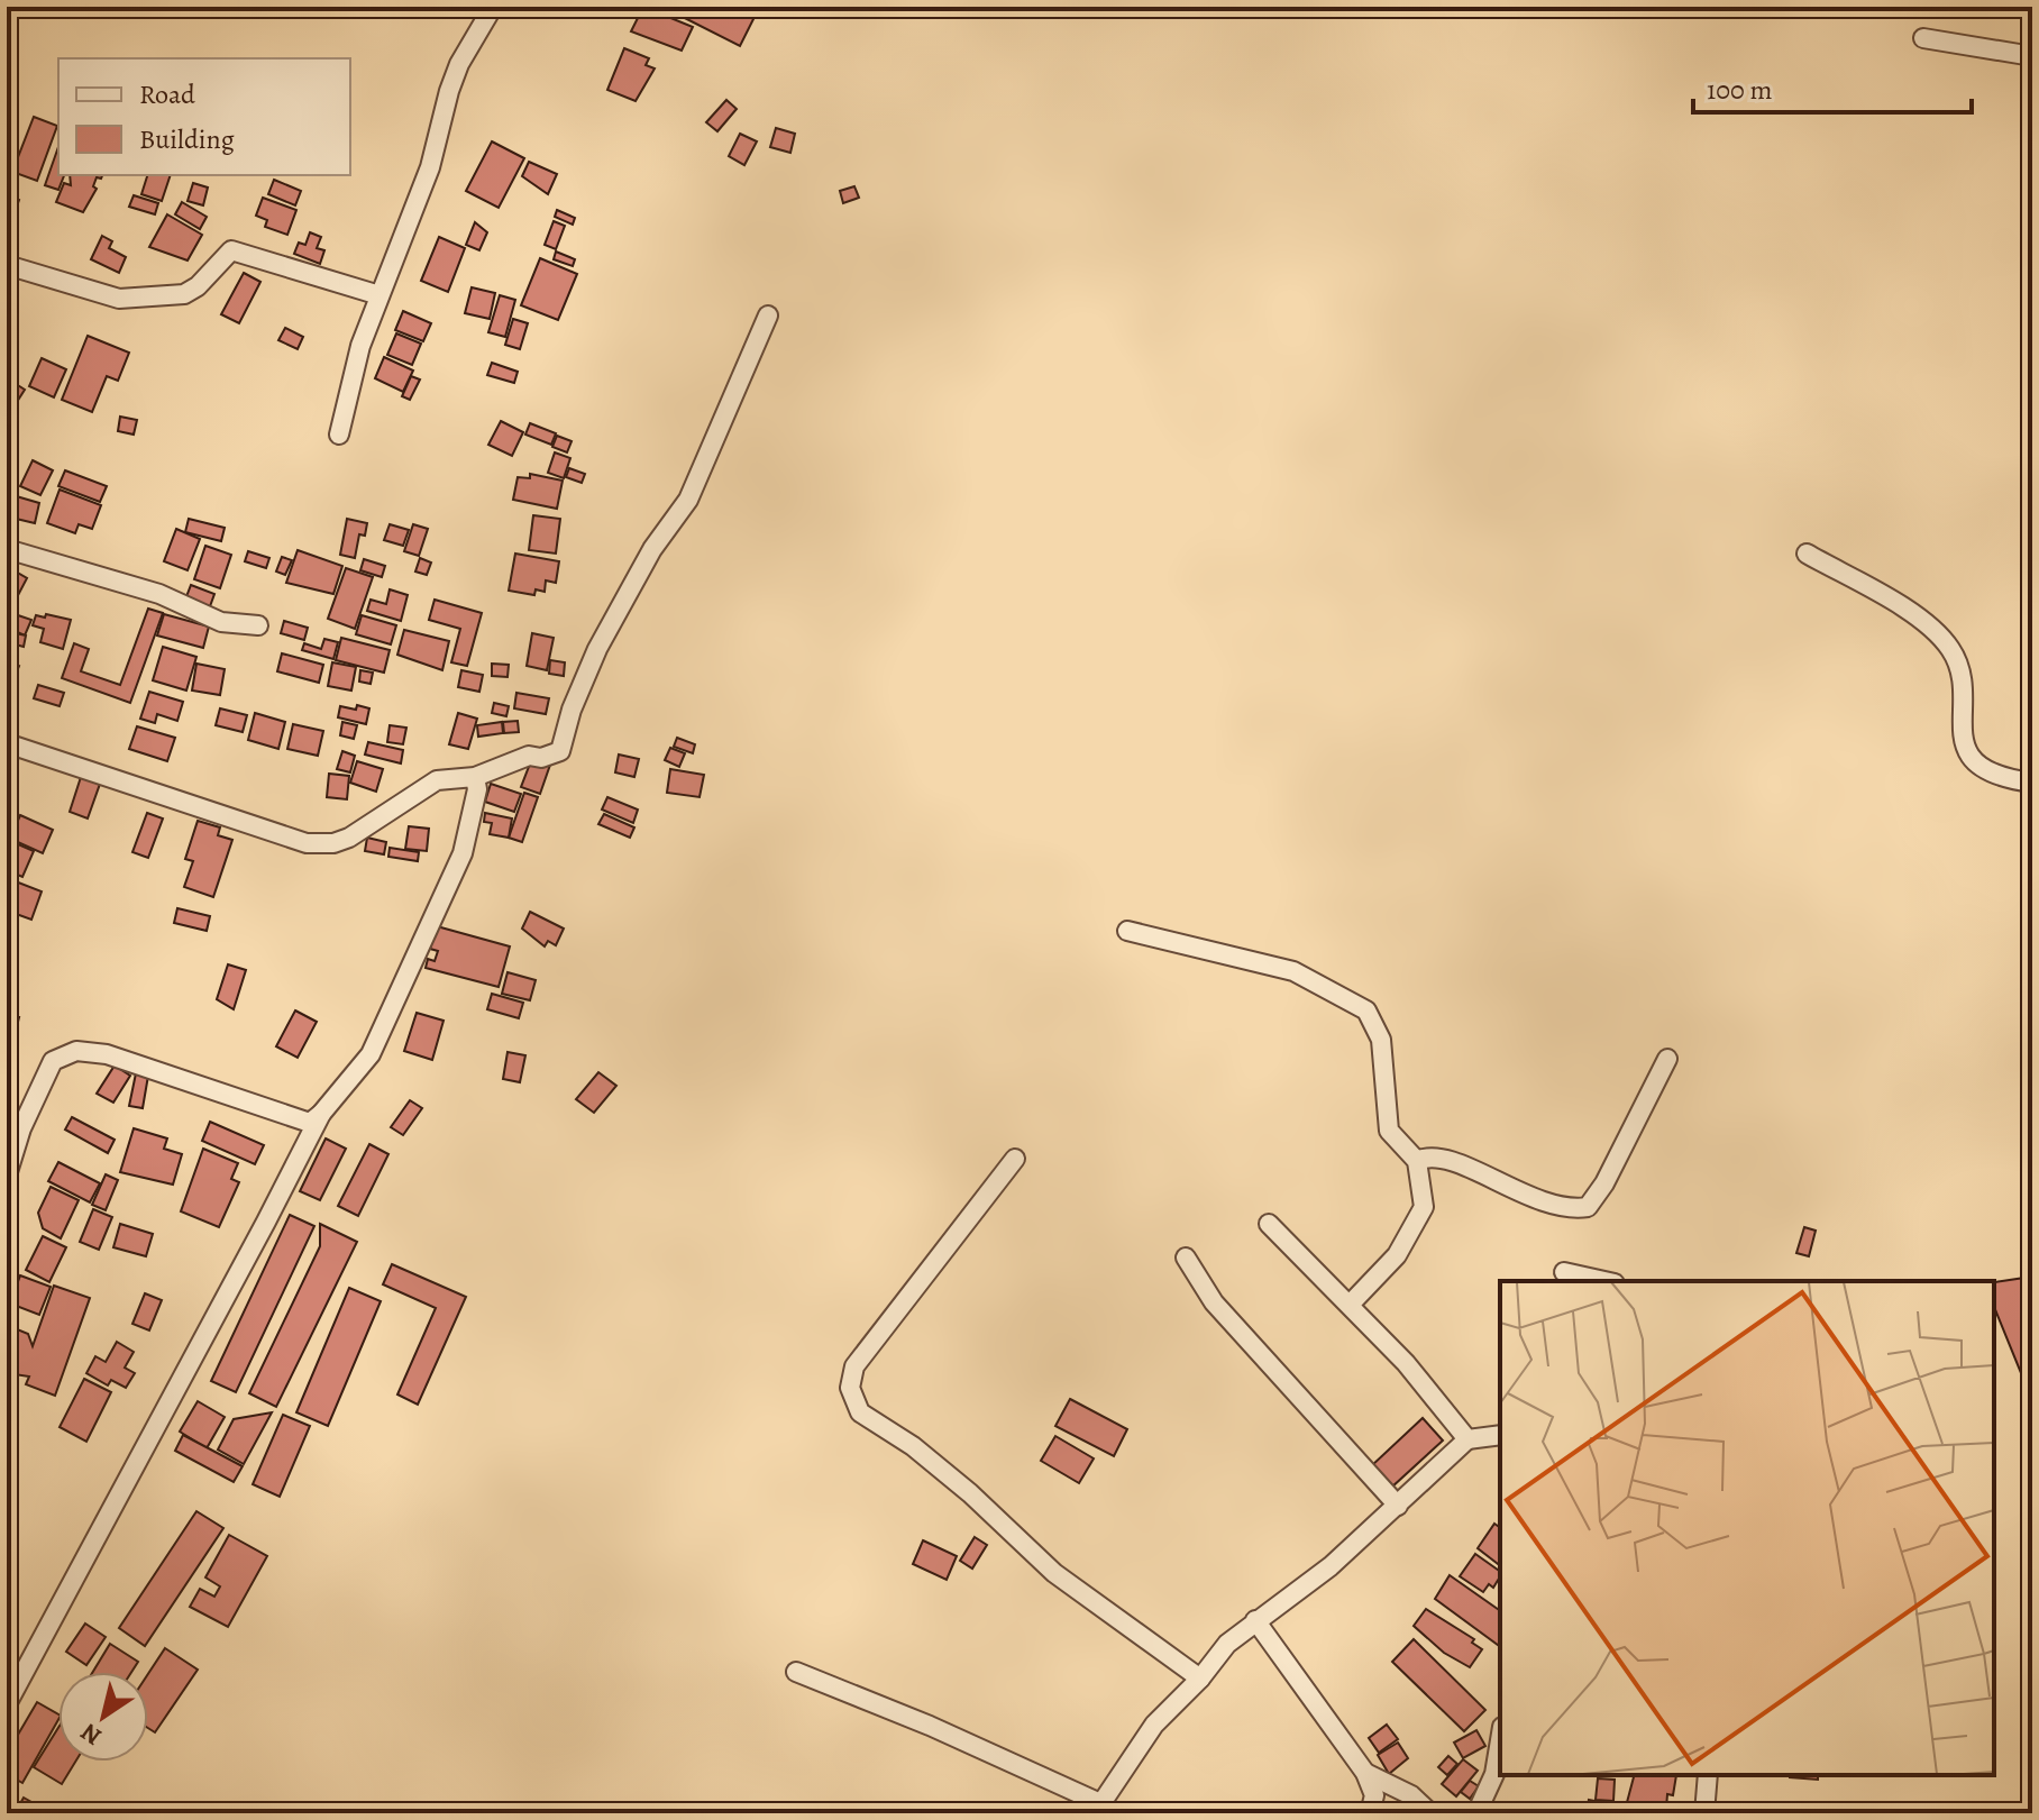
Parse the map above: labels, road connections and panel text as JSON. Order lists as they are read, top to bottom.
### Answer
{
  "legend": ["Road", "Building"],
  "scale_bar": "100 m",
  "north": "bottom left"
}
